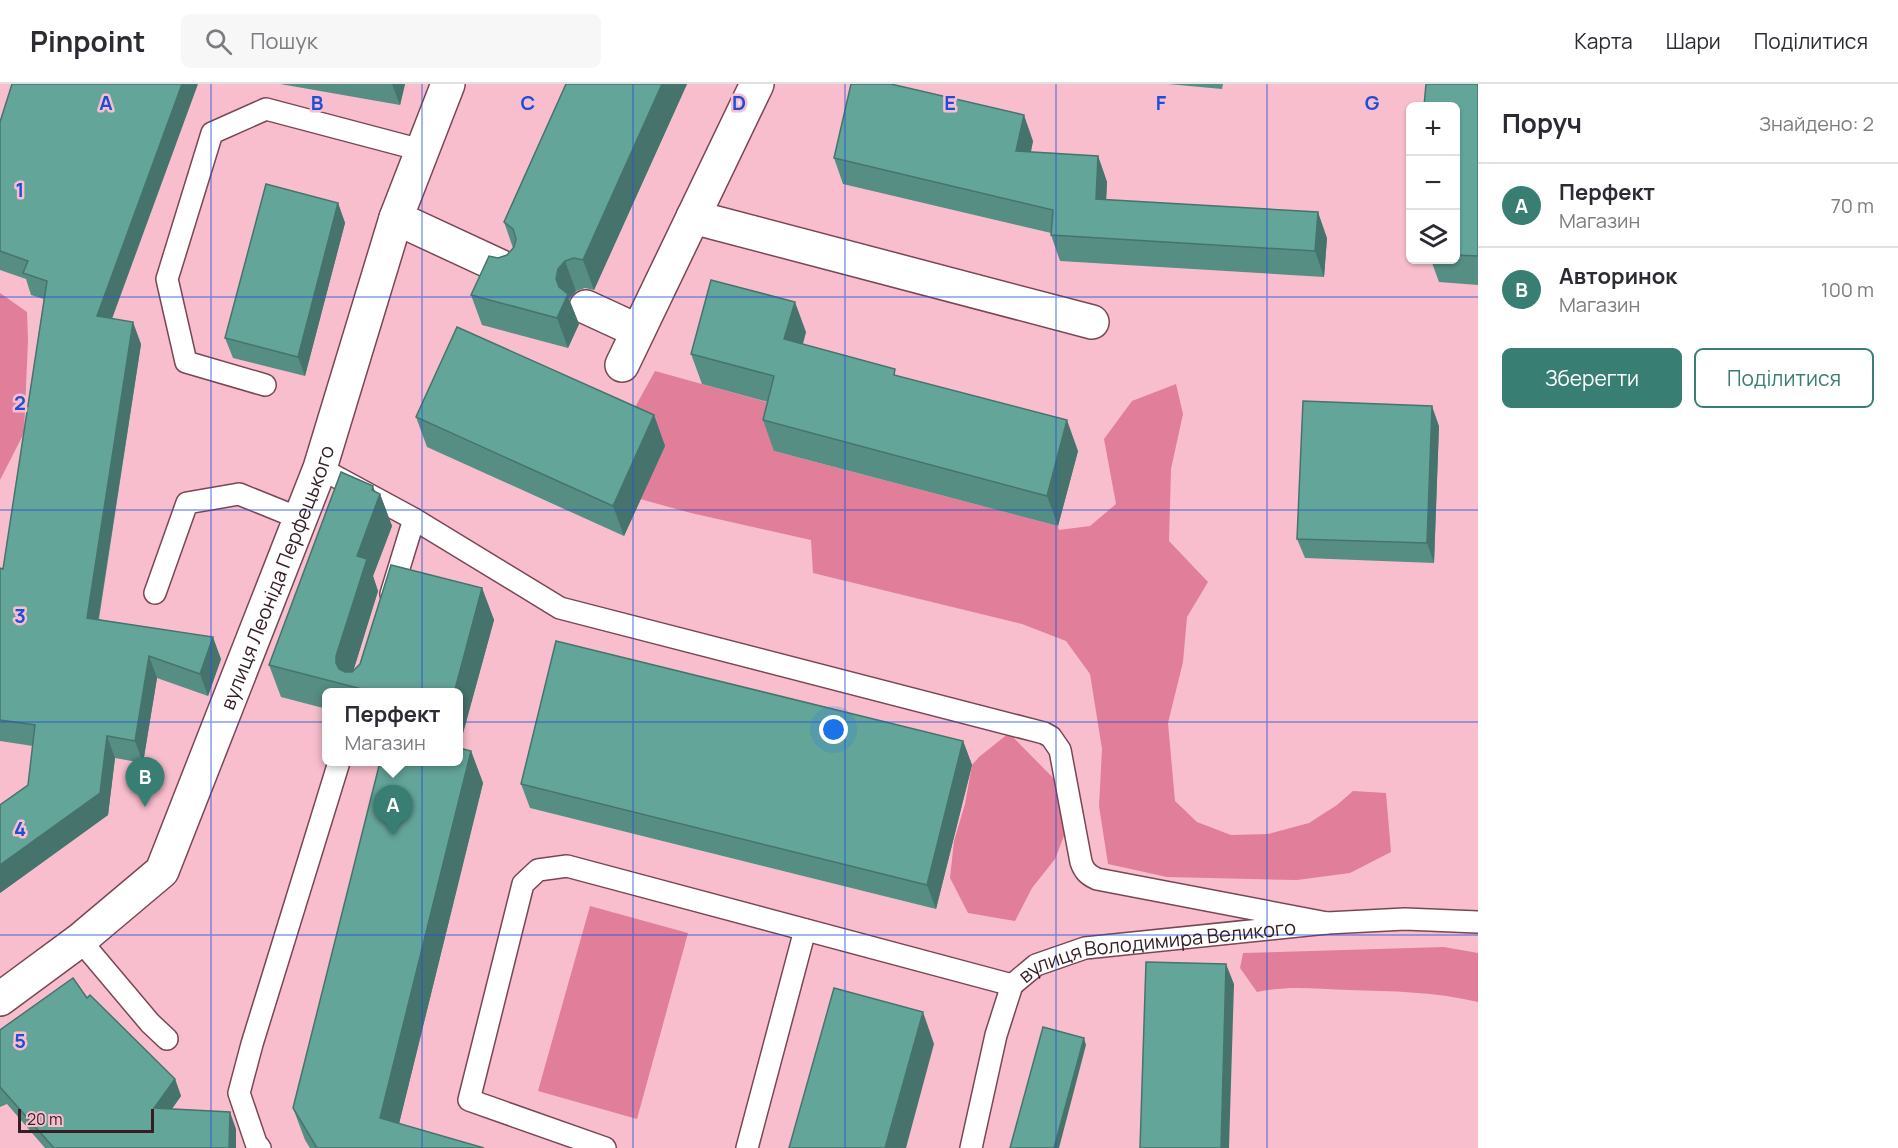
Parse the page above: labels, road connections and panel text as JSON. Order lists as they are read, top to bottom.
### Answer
{
  "streets": {
    "street": ["вулиця Леоніда Перфецького"],
    "lane": ["вулиця Володимира Великого"]
  },
  "scale_bar": "20 m",
  "page": {
    "header": "Pinpoint",
    "search": "Пошук",
    "nav": ["Карта", "Шари", "Поділитися"],
    "heading": ["Поруч", "Знайдено: 2"],
    "map_buttons": ["+", "−"],
    "list": [
      {
        "mark": "A",
        "name": "Перфект",
        "note": "Магазин",
        "value": "70 m"
      },
      {
        "mark": "B",
        "name": "Авторинок",
        "note": "Магазин",
        "value": "100 m"
      }
    ],
    "buttons": ["Зберегти", "Поділитися"],
    "popup": ["Перфект", "Магазин"],
    "pins": ["B", "A"],
    "scale": "20 m"
  },
  "grid": {
    "columns": [
      "A",
      "B",
      "C",
      "D",
      "E",
      "F",
      "G"
    ],
    "rows": [
      "1",
      "2",
      "3",
      "4",
      "5"
    ]
  }
}
